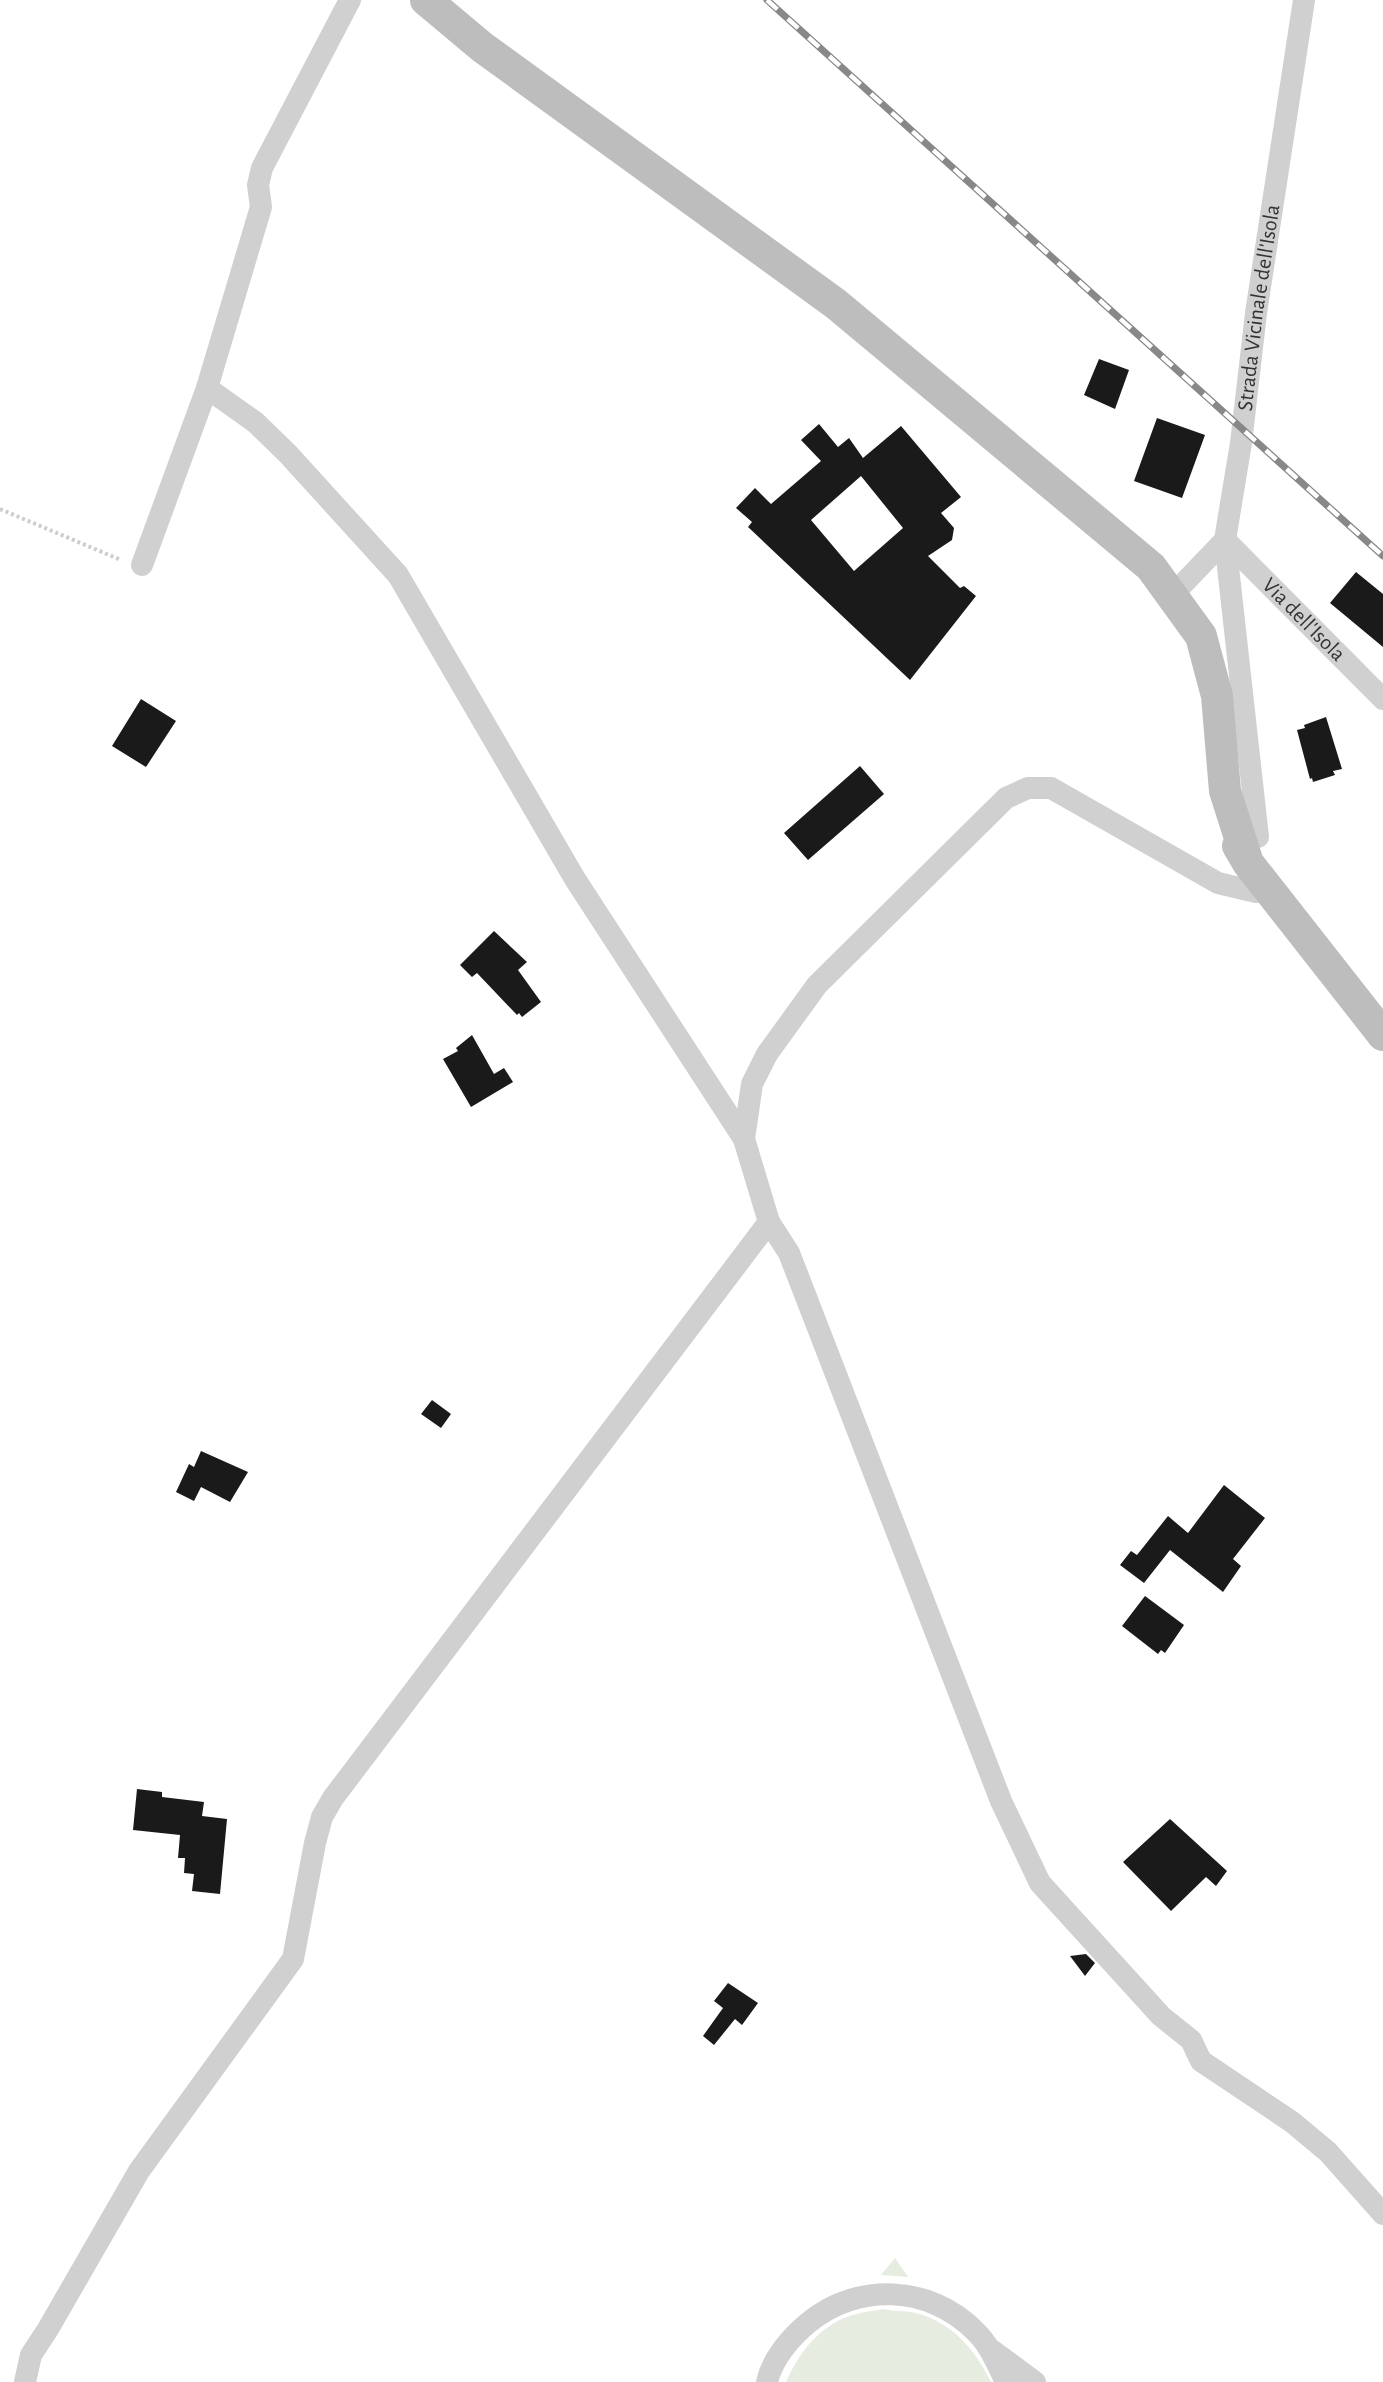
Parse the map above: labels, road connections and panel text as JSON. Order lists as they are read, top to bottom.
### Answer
{
  "streets": {
    "street": ["Strada Vicinale dell'Isola", "Via dell'Isola"]
  },
  "crossings": [
    ["Strada Vicinale dell'Isola", "Via dell'Isola"]
  ]
}
